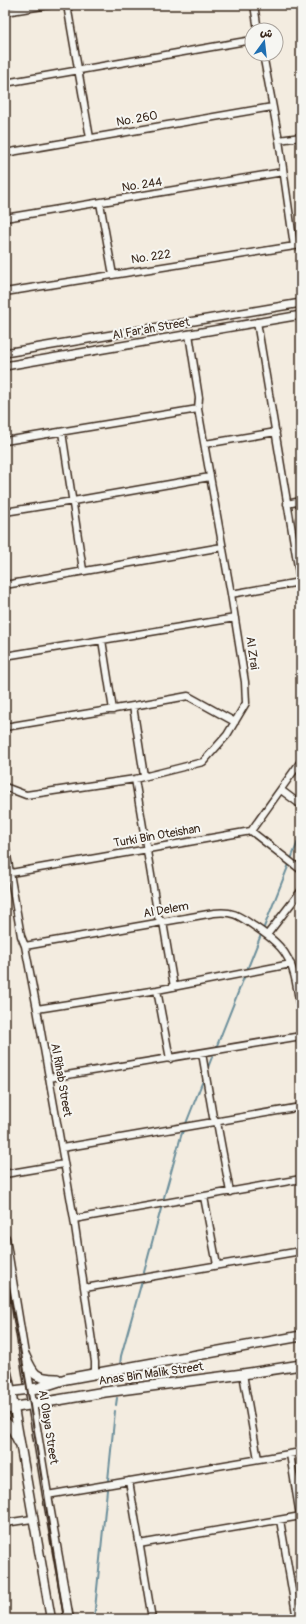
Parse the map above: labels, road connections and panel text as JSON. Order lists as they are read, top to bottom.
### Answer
{
  "streets": {
    "main road": ["Anas Bin Malik Street", "Al Olaya Street"],
    "street": [
      "No. 260",
      "No. 244",
      "No. 222",
      "Al Far'ah Street",
      "Al Zrai",
      "Turki Bin Oteishan",
      "Al Delem",
      "Al Rihab Street"
    ]
  },
  "crossings": [
    ["Al Far'ah Street", "Al Zrai"],
    ["Turki Bin Oteishan", "Al Rihab Street"],
    ["Al Delem", "Al Rihab Street"],
    ["Anas Bin Malik Street", "Al Olaya Street"]
  ],
  "north": "top"
}
